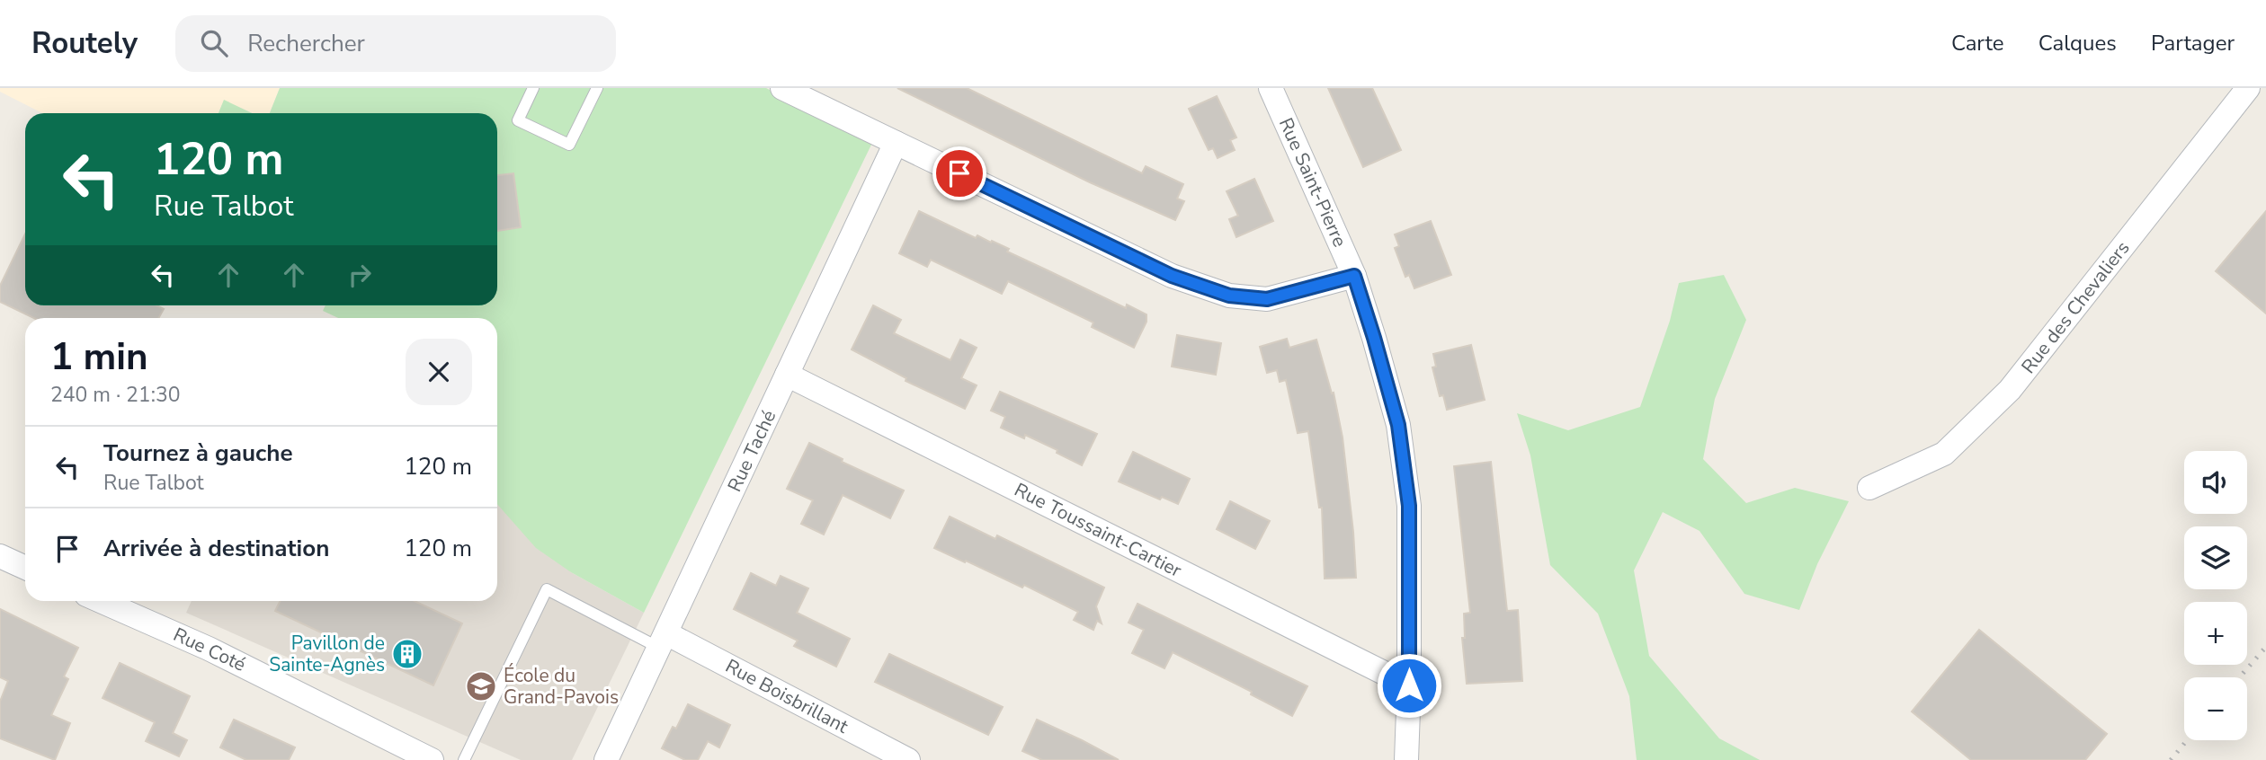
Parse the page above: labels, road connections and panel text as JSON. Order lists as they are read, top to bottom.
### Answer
{
  "streets": {
    "street": [
      "Rue Saint-Pierre",
      "Rue des Chevaliers",
      "Rue Taché",
      "Rue Toussaint-Cartier",
      "Rue Coté",
      "Rue Boisbrillant"
    ]
  },
  "crossings": [
    ["Rue Saint-Pierre", "Rue Toussaint-Cartier"],
    ["Rue Taché", "Rue Toussaint-Cartier"],
    ["Rue Taché", "Rue Boisbrillant"]
  ],
  "places": {
    "building": ["Pavillon de Sainte-Agnès"],
    "school or university": ["École du Grand-Pavois"]
  },
  "page": {
    "header": "Routely",
    "search": "Rechercher",
    "nav": ["Carte", "Calques", "Partager"],
    "turn": ["120 m", "Rue Talbot"],
    "heading": ["1 min", "240 m · 21:30"],
    "list": [
      {
        "name": "Tournez à gauche",
        "note": "Rue Talbot",
        "value": "120 m"
      },
      {
        "name": "Arrivée à destination",
        "value": "120 m"
      }
    ],
    "map_buttons": ["+", "−"]
  }
}
